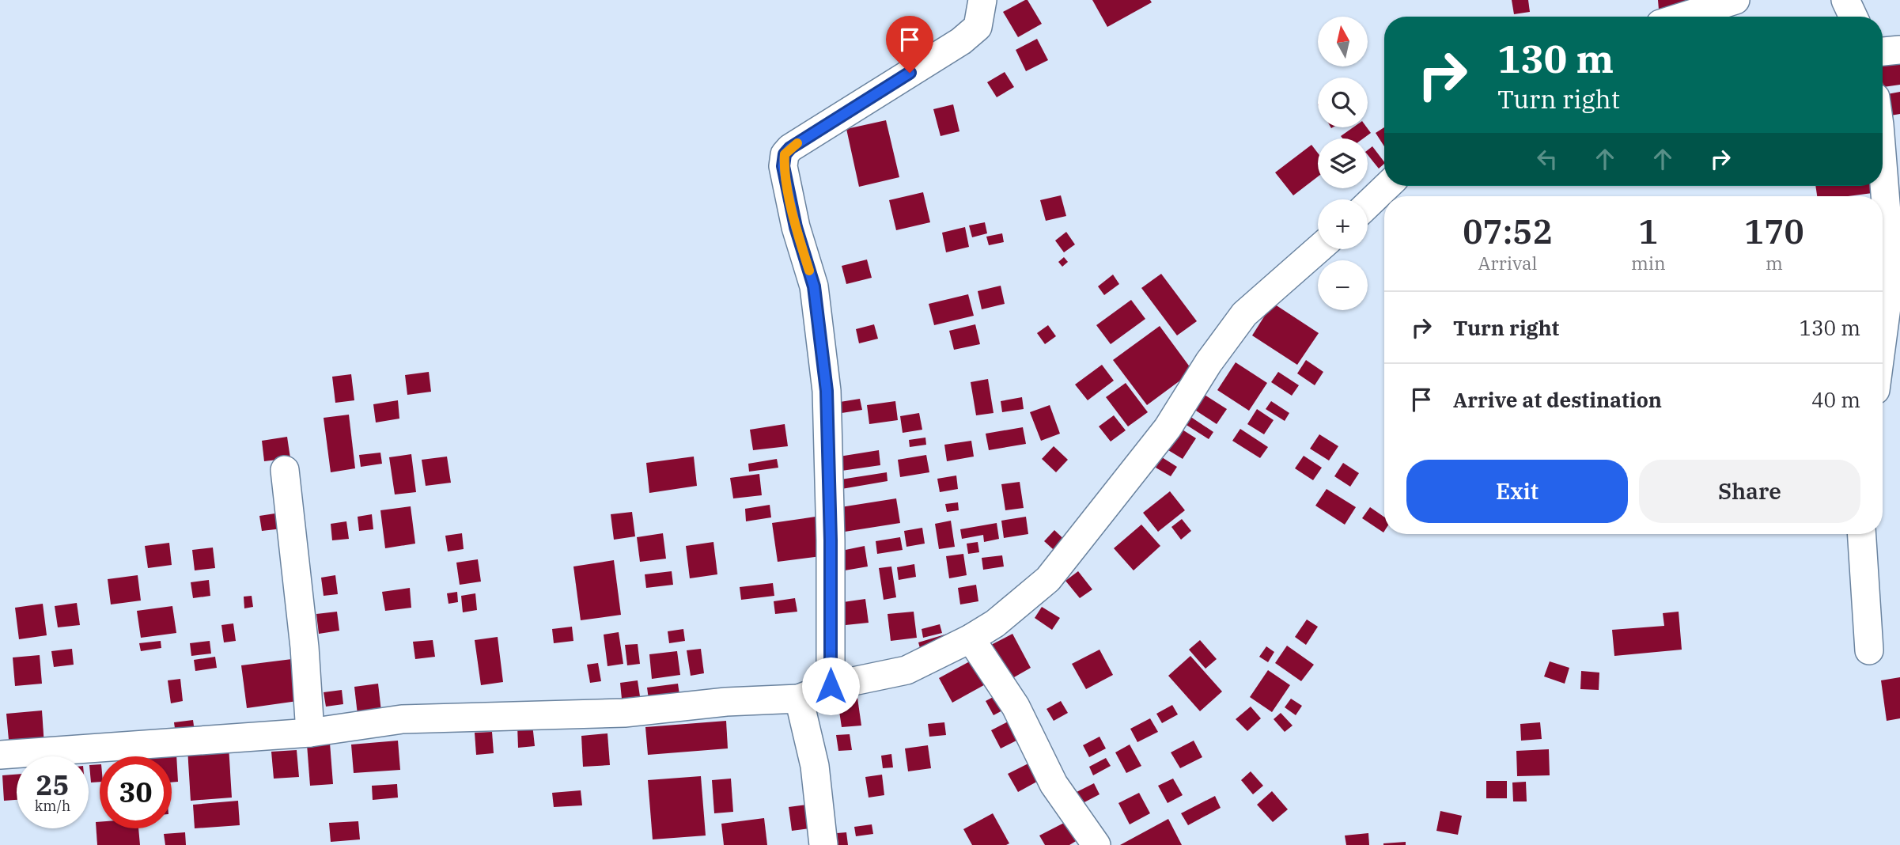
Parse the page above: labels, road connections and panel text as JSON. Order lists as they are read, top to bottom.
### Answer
{
  "north": "top",
  "page": {
    "map_buttons": ["+", "−"],
    "turn": ["130 m", "Turn right"],
    "eta": [
      "07:52",
      "Arrival",
      "1",
      "min",
      "170",
      "m"
    ],
    "list": [
      {
        "name": "Turn right",
        "value": "130 m"
      },
      {
        "name": "Arrive at destination",
        "value": "40 m"
      }
    ],
    "buttons": ["Exit", "Share"],
    "speed": "25 km/h",
    "limit": "30"
  }
}
